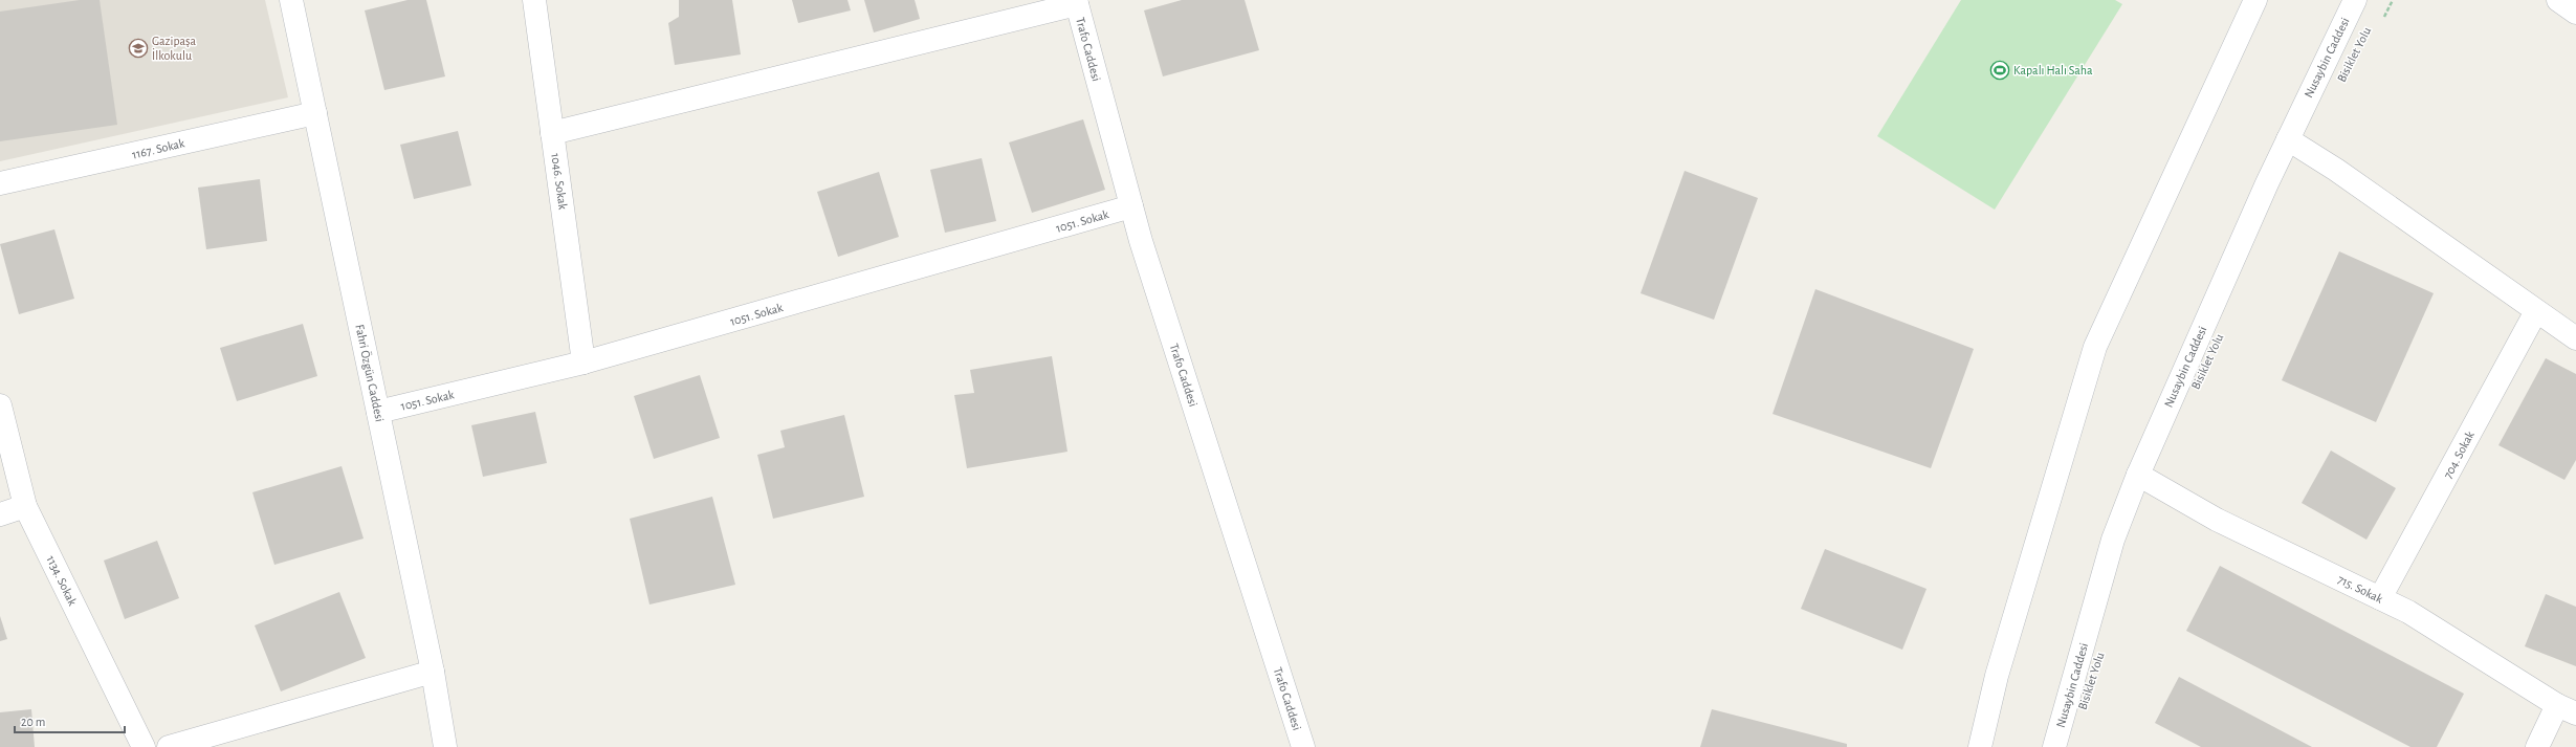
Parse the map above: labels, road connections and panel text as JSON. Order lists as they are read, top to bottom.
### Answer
{
  "streets": {
    "street": [
      "Trafo Caddesi",
      "Nusaybin Caddesi",
      "1167. Sokak",
      "1046. Sokak",
      "1051. Sokak",
      "Fahri Özgün Caddesi",
      "704. Sokak",
      "1134. Sokak",
      "715. Sokak"
    ],
    "path": ["Bisiklet Yolu"]
  },
  "crossings": [
    ["Trafo Caddesi", "1051. Sokak"],
    ["Nusaybin Caddesi", "715. Sokak"],
    ["1167. Sokak", "Fahri Özgün Caddesi"],
    ["1046. Sokak", "1051. Sokak"],
    ["1051. Sokak", "Fahri Özgün Caddesi"],
    ["704. Sokak", "715. Sokak"]
  ],
  "places": {
    "school or university": ["Gazipaşa İlkokulu"],
    "sports": ["Kapalı Halı Saha"]
  },
  "scale_bar": "20 m"
}
